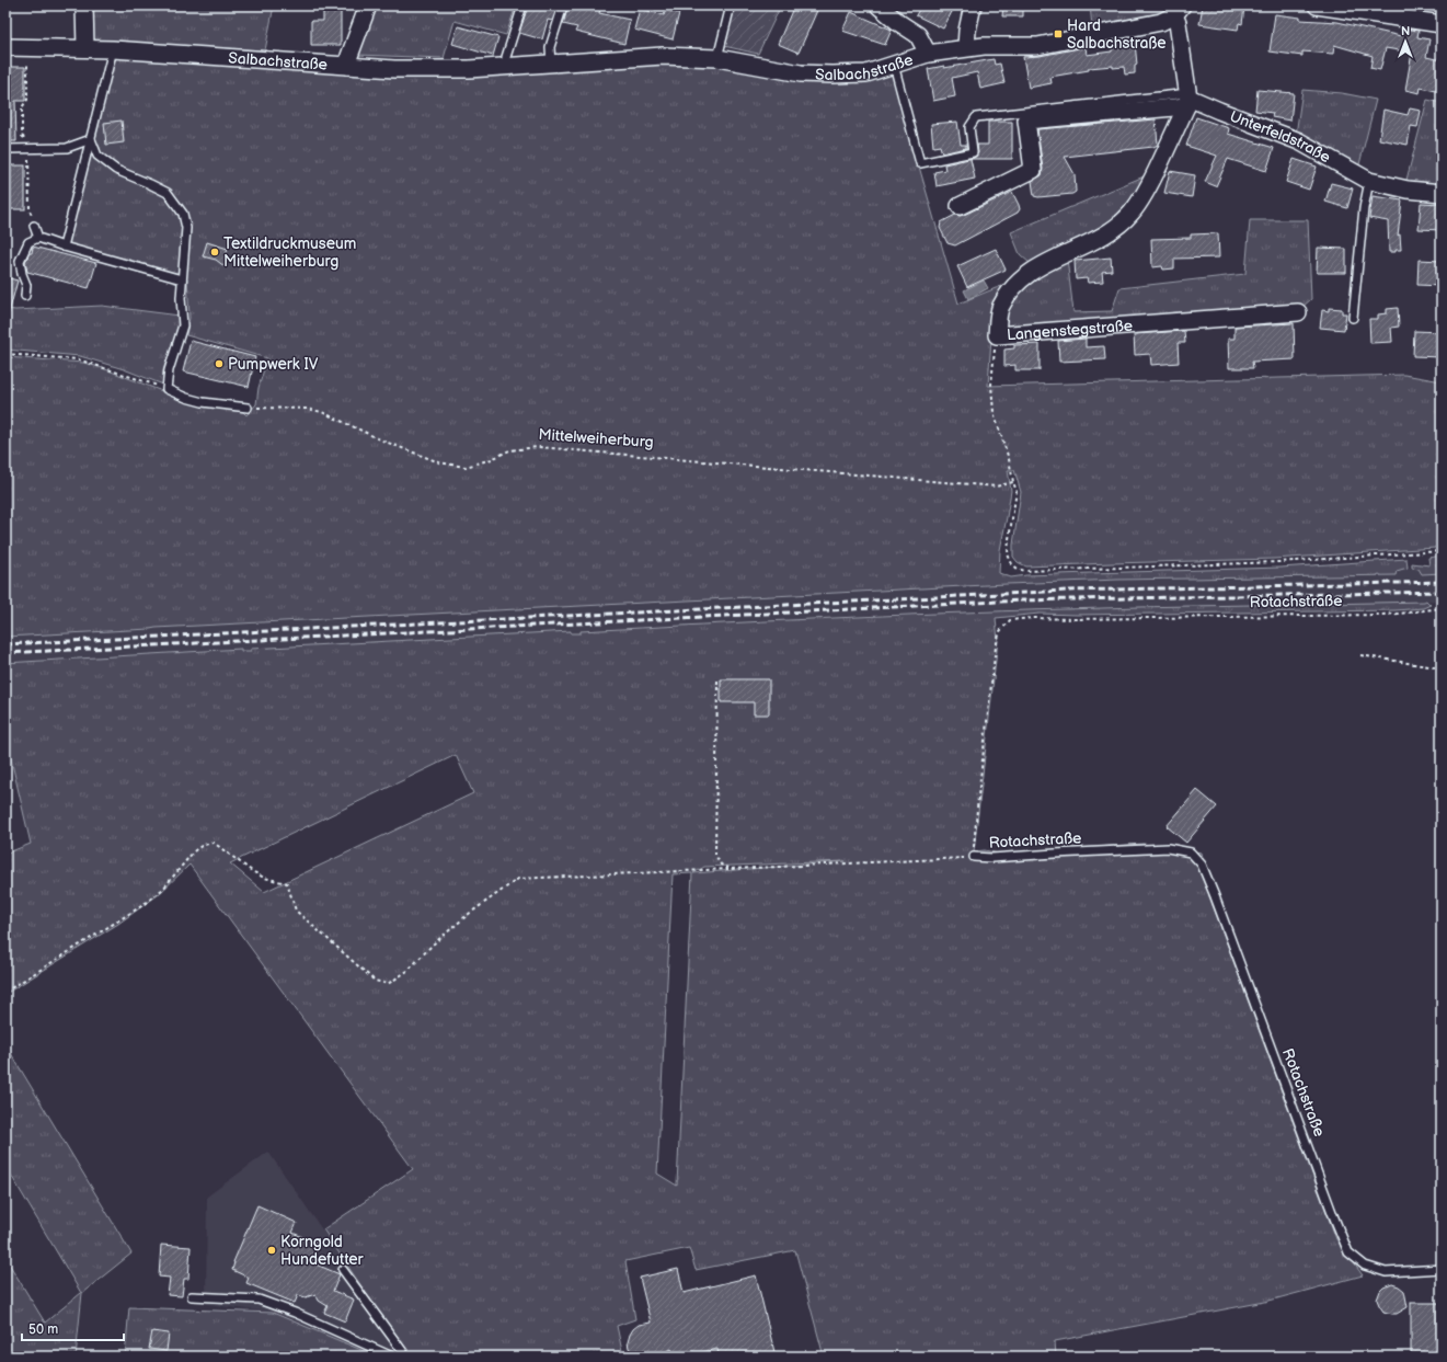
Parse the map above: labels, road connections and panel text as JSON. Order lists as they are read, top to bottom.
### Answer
{
  "streets": {
    "street": ["Salbachstraße", "Unterfeldstraße", "Langenstegstraße"],
    "lane": ["Rotachstraße"],
    "path": ["Mittelweiherburg"]
  },
  "crossings": [
    ["Unterfeldstraße", "Langenstegstraße"]
  ],
  "places": {
    "transit": ["Hard Salbachstraße"],
    "other": ["Textildruckmuseum Mittelweiherburg", "Pumpwerk IV", "Korngold Hundefutter"]
  },
  "scale_bar": "50 m",
  "north": "top"
}
